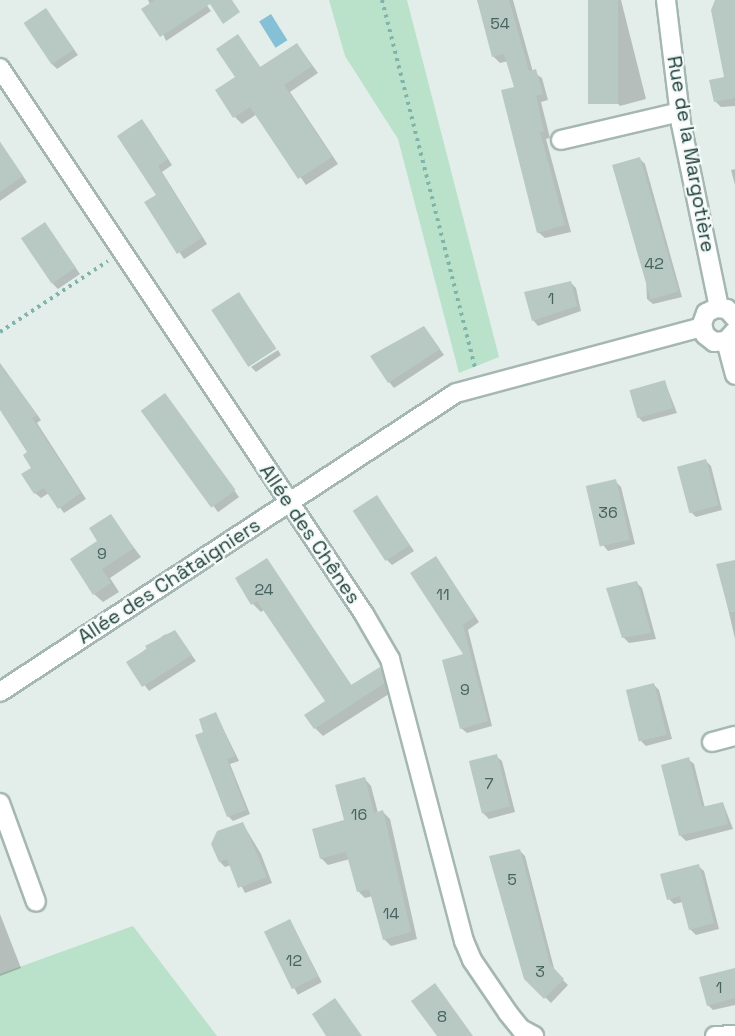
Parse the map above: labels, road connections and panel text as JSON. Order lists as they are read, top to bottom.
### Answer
{
  "streets": {
    "street": ["Rue de la Margotière", "Allée des Chênes", "Allée des Châtaigniers"]
  },
  "crossings": [
    ["Allée des Chênes", "Allée des Châtaigniers"]
  ],
  "house_numbers": [
    "54",
    "42",
    "1",
    "36",
    "9",
    "24",
    "11",
    "9",
    "7",
    "16",
    "5",
    "14",
    "12",
    "3",
    "1",
    "8"
  ]
}
